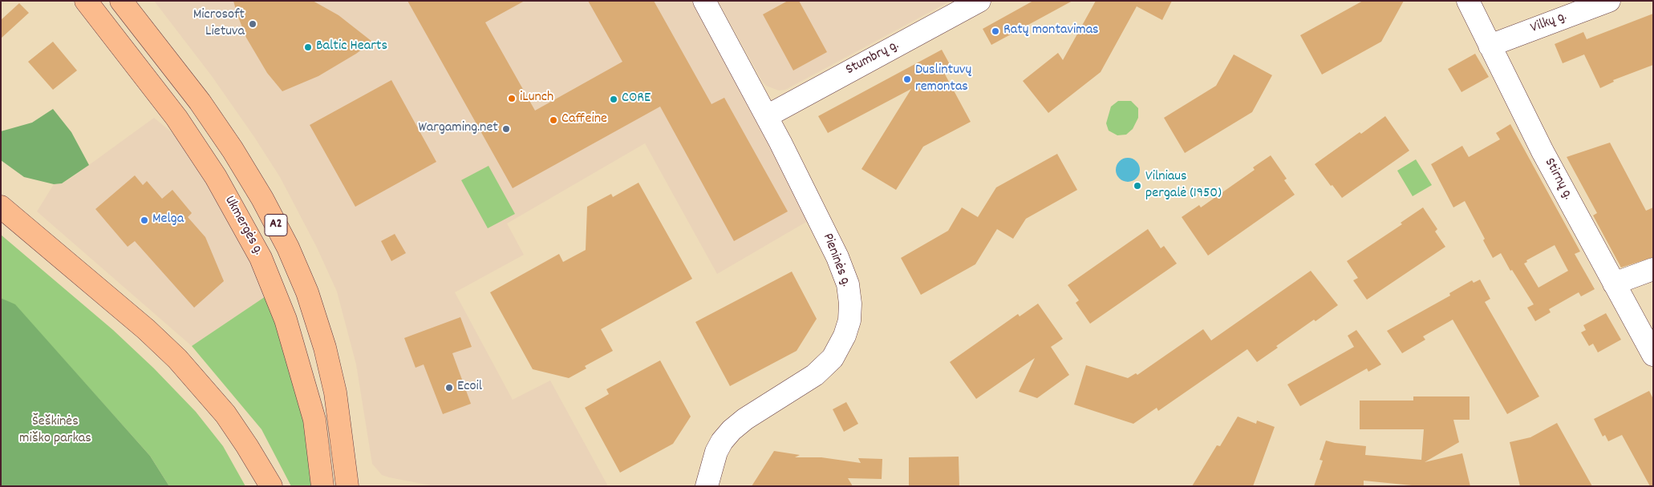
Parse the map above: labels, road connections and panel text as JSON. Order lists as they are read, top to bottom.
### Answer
{
  "streets": {
    "highway": ["A2", "Ukmergės g."],
    "street": [
      "Vilkų g.",
      "Stumbrų g.",
      "Stirnų g.",
      "Pieninės g."
    ]
  },
  "crossings": [
    ["Vilkų g.", "Stirnų g."],
    ["Stumbrų g.", "Pieninės g."]
  ],
  "parks": ["Šeškinės miško parkas"],
  "places": [
    "Microsoft Lietuva",
    "Ratų montavimas",
    "Baltic Hearts",
    "Duslintuvų remontas",
    "iLunch",
    "CORE",
    "Caffeine",
    "Wargaming.net",
    "Vilniaus pergalė (1950)",
    "Melga",
    "Ecoil"
  ]
}
